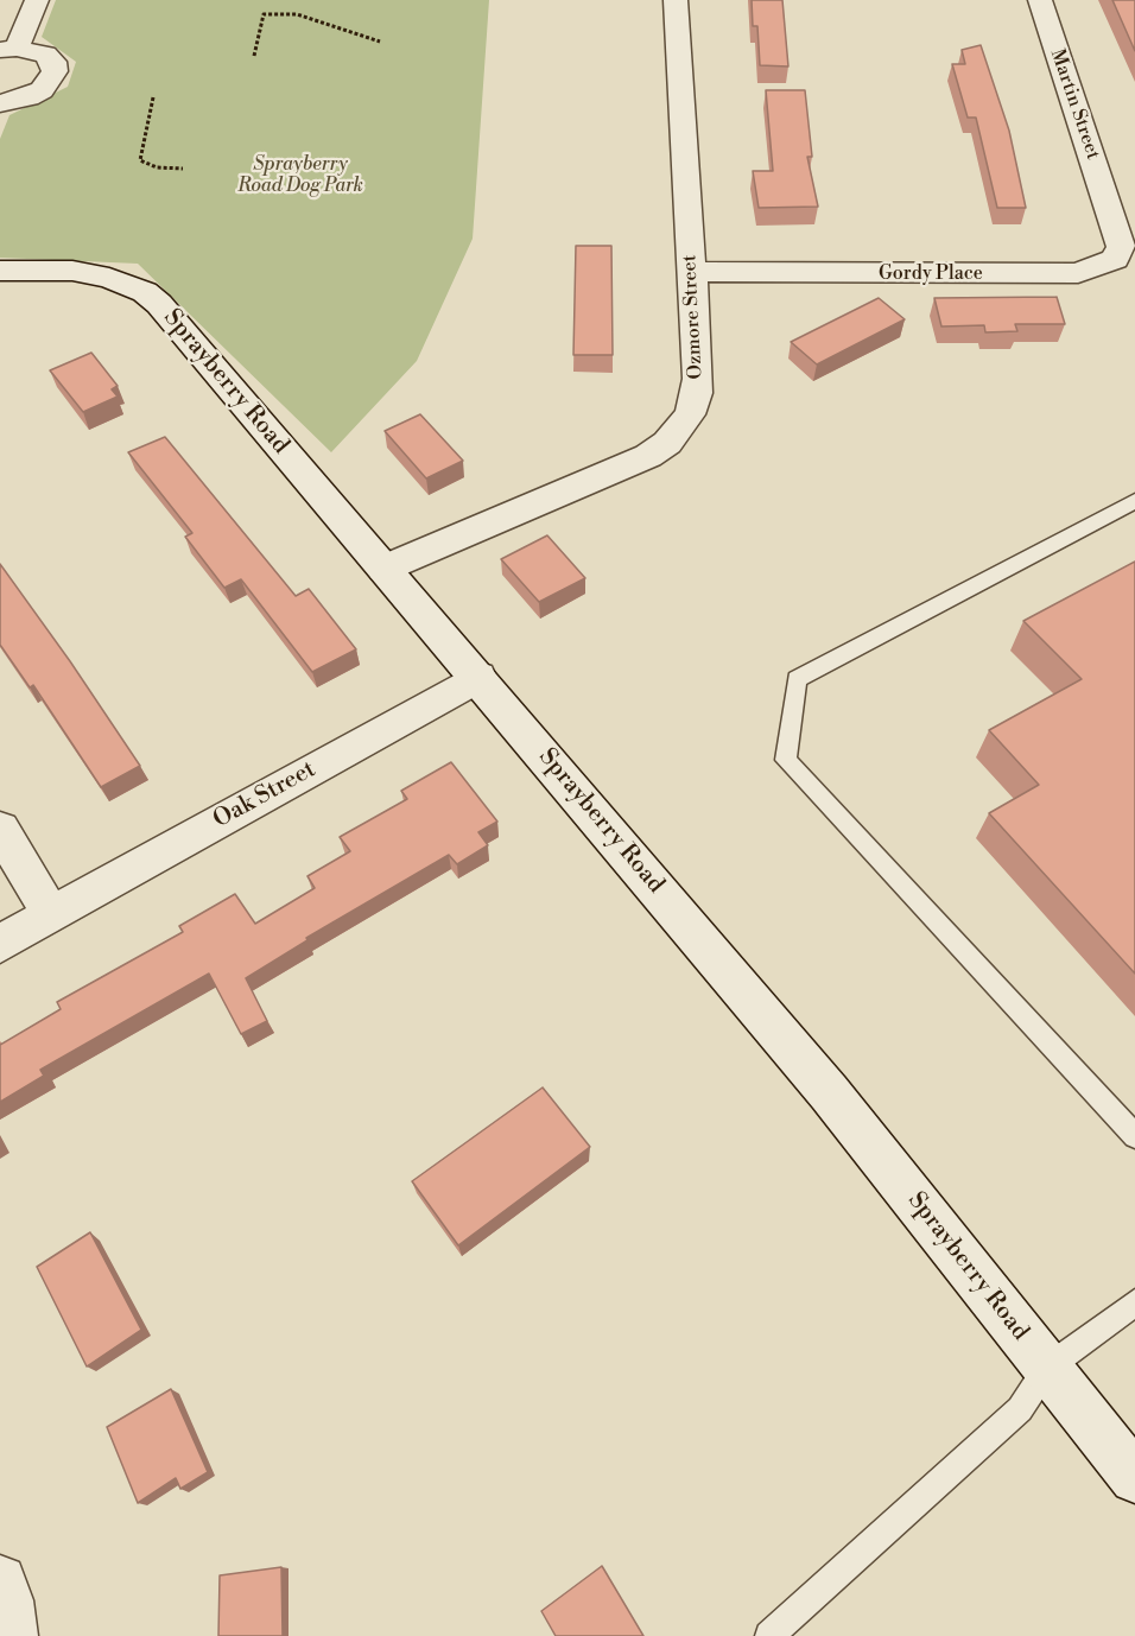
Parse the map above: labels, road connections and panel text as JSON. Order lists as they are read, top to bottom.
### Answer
{
  "streets": {
    "street": [
      "Martin Street",
      "Gordy Place",
      "Ozmore Street",
      "Sprayberry Road",
      "Oak Street"
    ]
  },
  "crossings": [
    ["Martin Street", "Gordy Place"],
    ["Gordy Place", "Ozmore Street"],
    ["Ozmore Street", "Sprayberry Road"],
    ["Sprayberry Road", "Oak Street"]
  ],
  "parks": ["Sprayberry Road Dog Park"]
}
